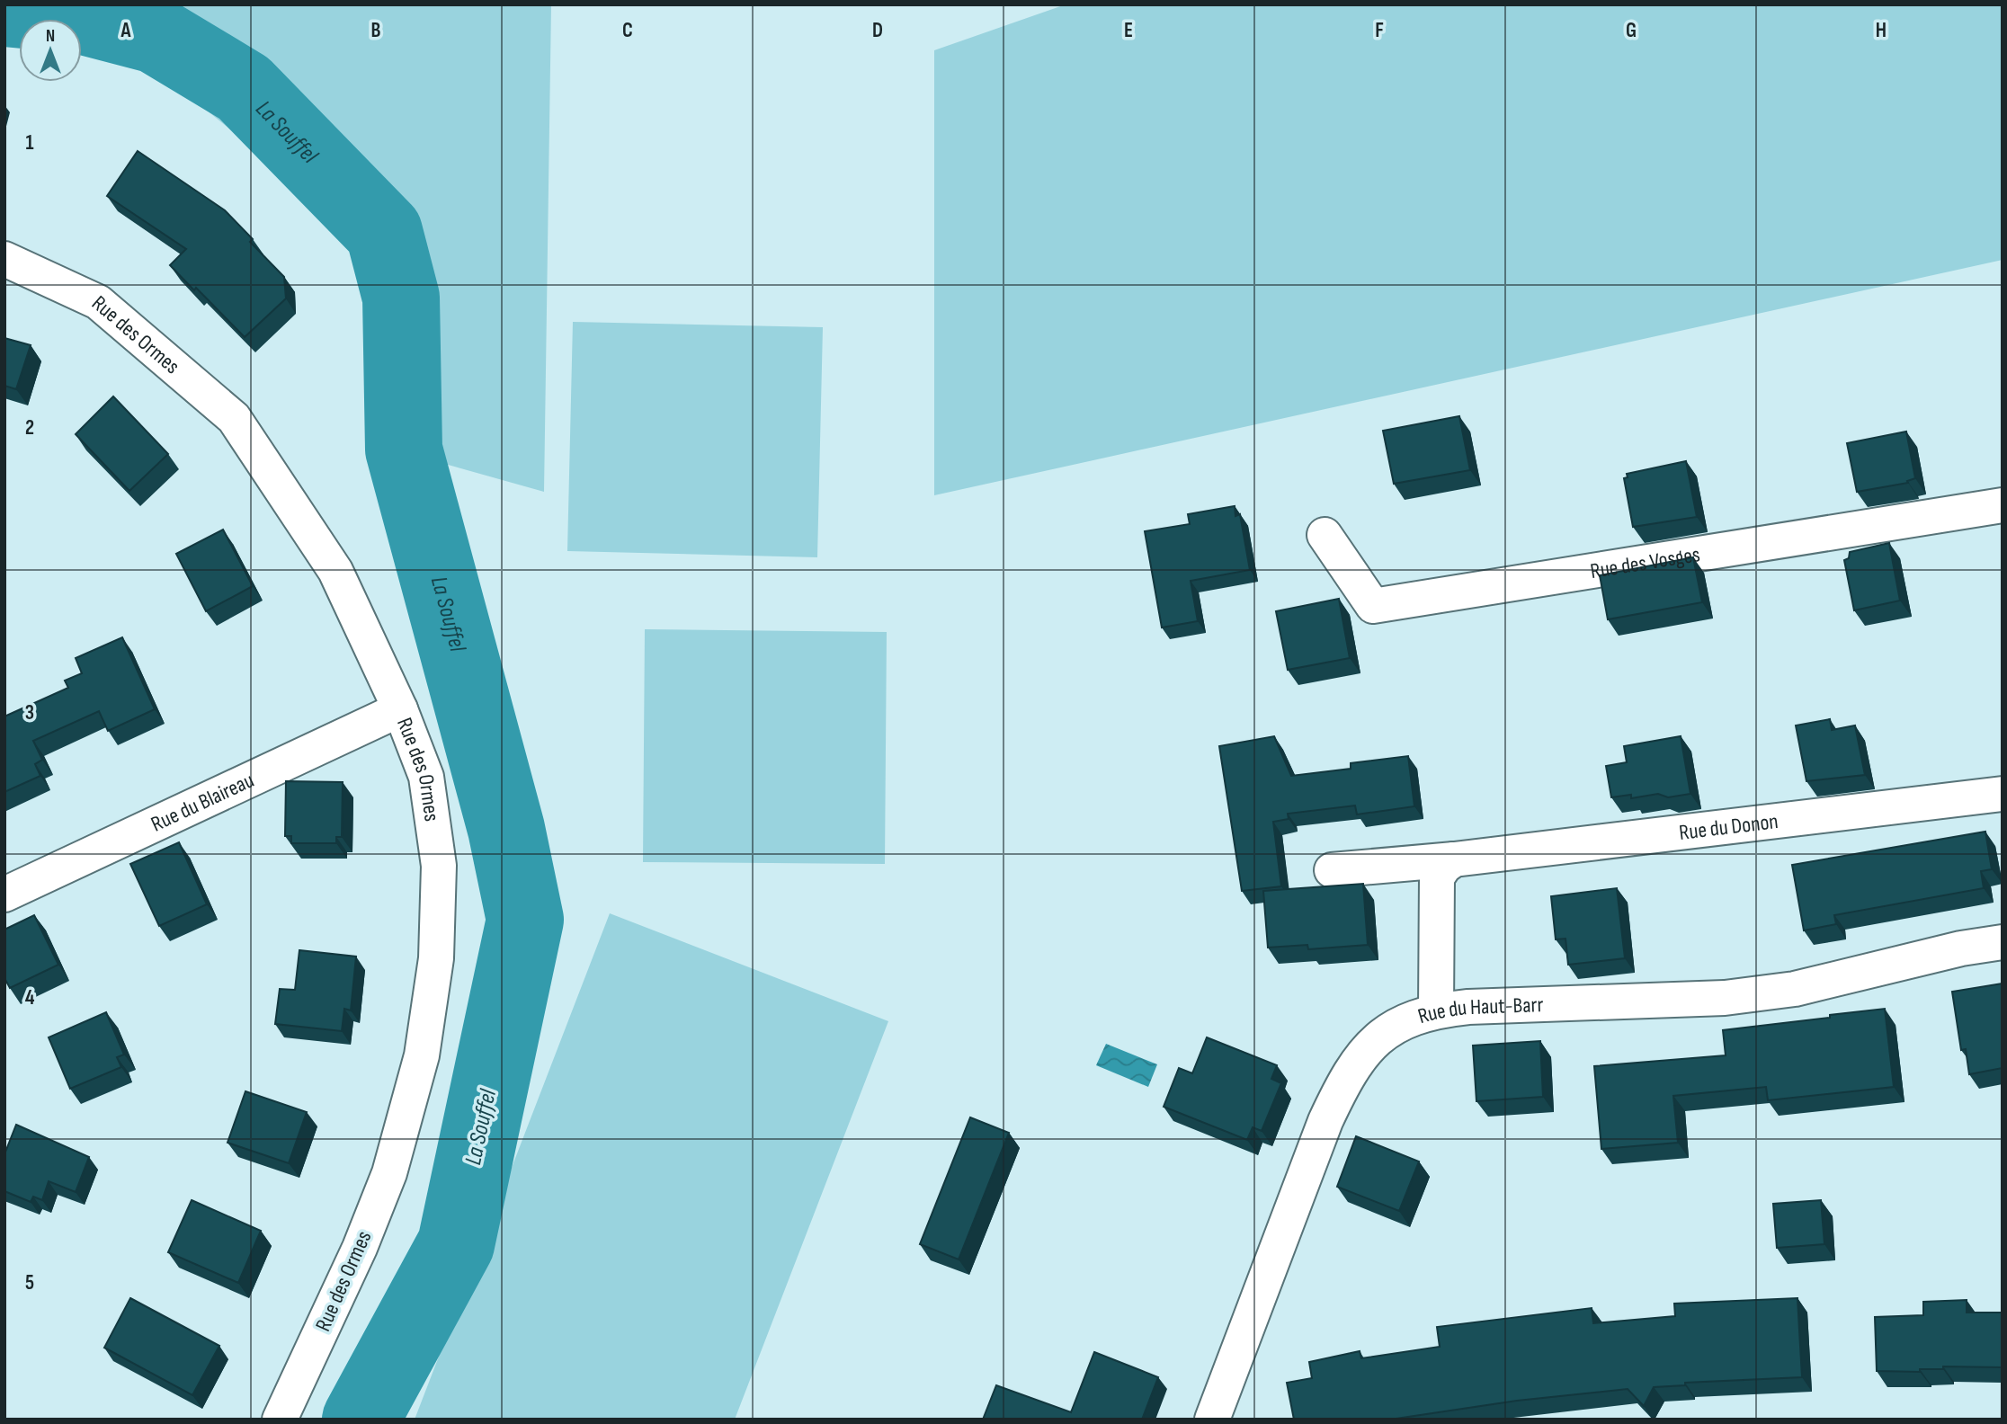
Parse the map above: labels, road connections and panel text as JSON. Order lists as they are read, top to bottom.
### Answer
{
  "streets": {
    "street": [
      "Rue des Ormes",
      "Rue des Vosges",
      "Rue du Blaireau",
      "Rue du Donon",
      "Rue du Haut-Barr"
    ]
  },
  "crossings": [
    ["Rue des Ormes", "Rue du Blaireau"]
  ],
  "water": ["La Souffel"],
  "north": "top",
  "grid": {
    "columns": [
      "A",
      "B",
      "C",
      "D",
      "E",
      "F",
      "G",
      "H"
    ],
    "rows": [
      "1",
      "2",
      "3",
      "4",
      "5"
    ]
  }
}
